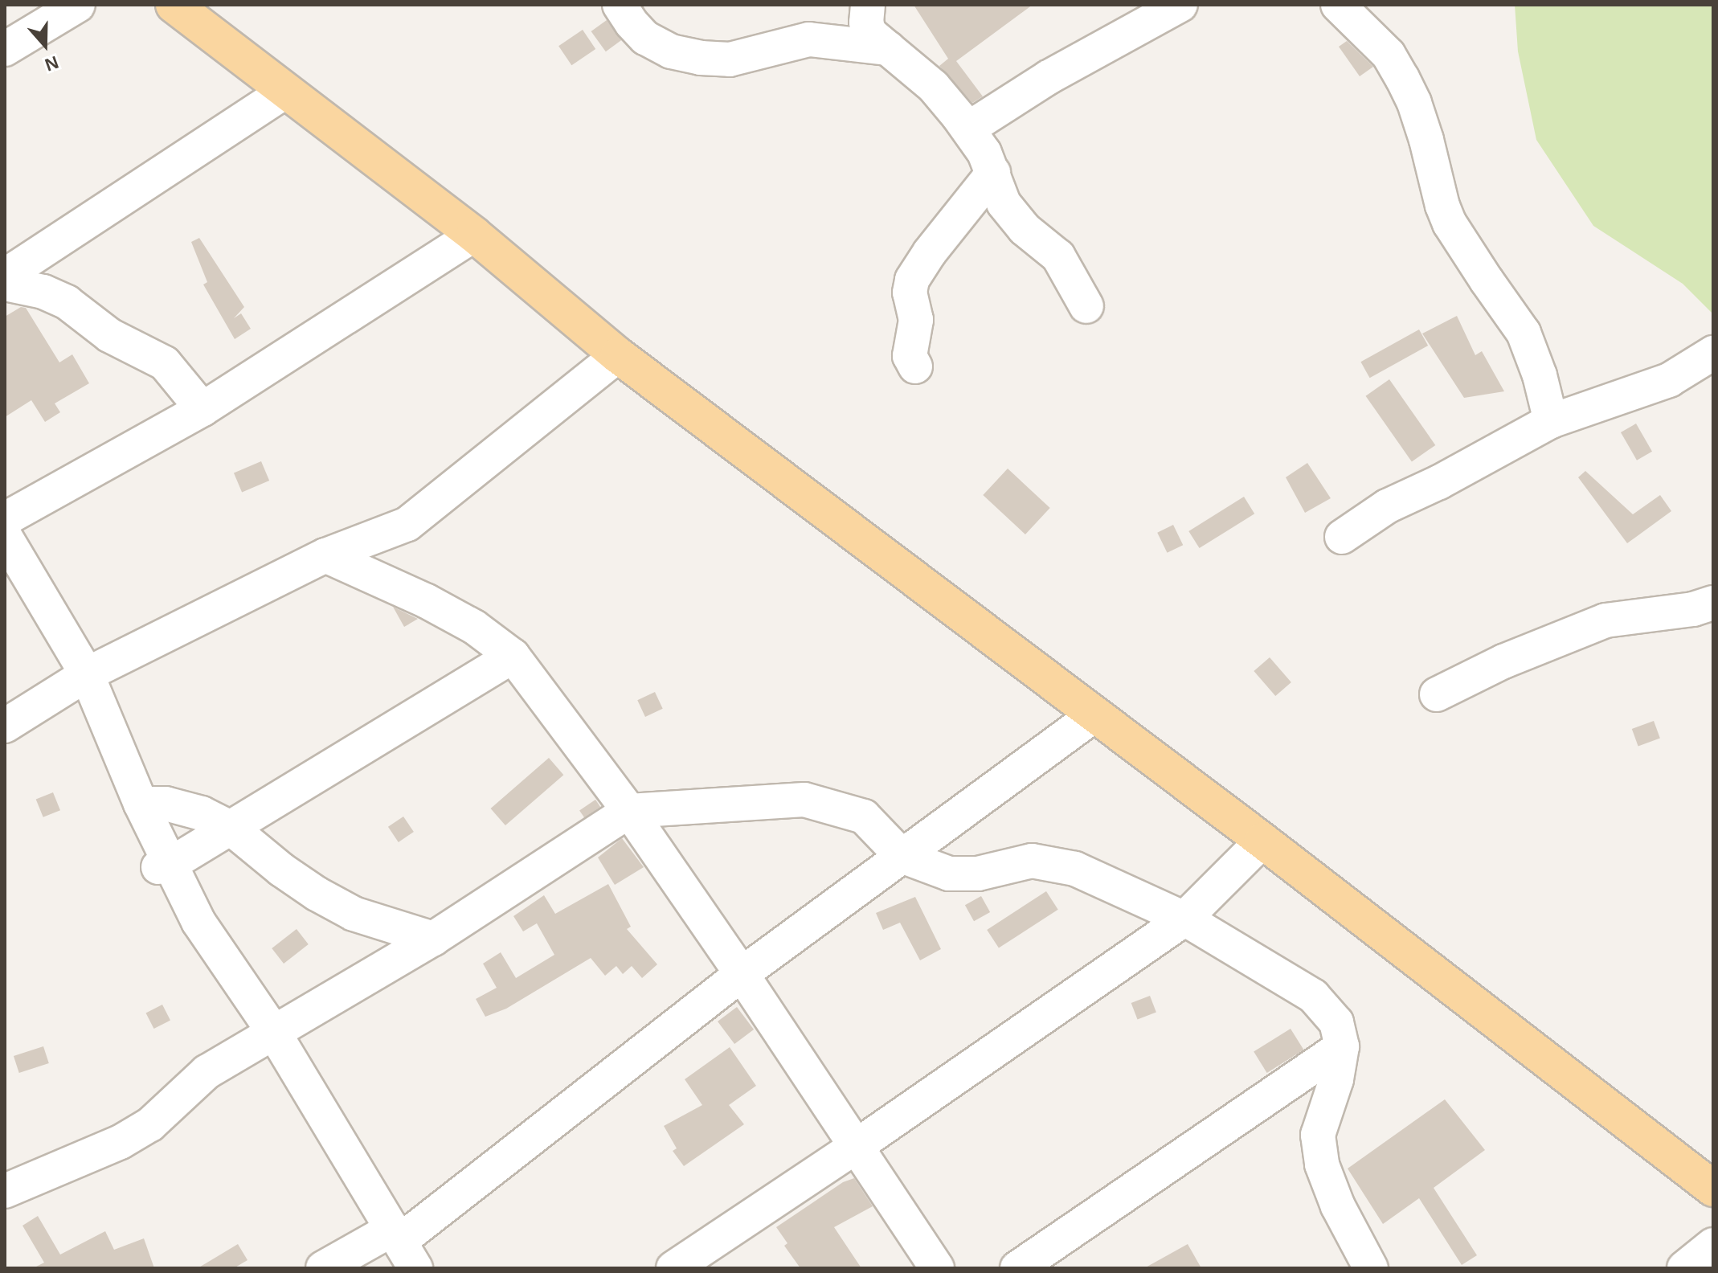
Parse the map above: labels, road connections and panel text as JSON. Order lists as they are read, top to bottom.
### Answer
{
  "north": "bottom"
}
